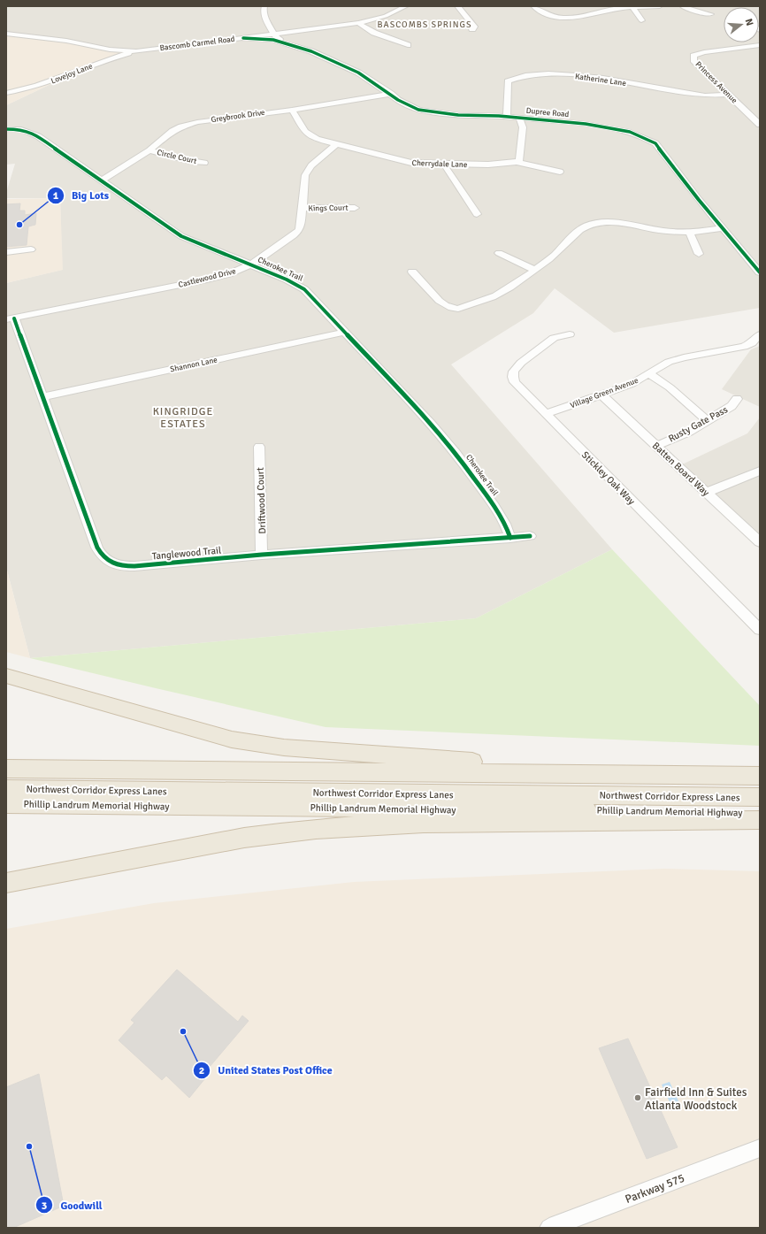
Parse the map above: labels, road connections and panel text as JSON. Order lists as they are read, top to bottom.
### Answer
{
  "streets": {
    "highway": ["Northwest Corridor Express Lanes", "Phillip Landrum Memorial Highway"],
    "street": [
      "Bascomb Carmel Road",
      "Lovejoy Lane",
      "Katherine Lane",
      "Princess Avenue",
      "Dupree Road",
      "Greybrook Drive",
      "Circle Court",
      "Cherrydale Lane",
      "Kings Court",
      "Cherokee Trail",
      "Castlewood Drive",
      "Shannon Lane",
      "Village Green Avenue",
      "Rusty Gate Pass",
      "Batten Board Way",
      "Stickley Oak Way",
      "Driftwood Court",
      "Tanglewood Trail",
      "Parkway 575"
    ]
  },
  "crossings": [
    ["Bascomb Carmel Road", "Lovejoy Lane"],
    ["Bascomb Carmel Road", "Dupree Road"],
    ["Katherine Lane", "Princess Avenue"],
    ["Katherine Lane", "Dupree Road"],
    ["Dupree Road", "Greybrook Drive"],
    ["Greybrook Drive", "Circle Court"],
    ["Greybrook Drive", "Cherrydale Lane"],
    ["Greybrook Drive", "Cherokee Trail"],
    ["Cherrydale Lane", "Castlewood Drive"],
    ["Kings Court", "Castlewood Drive"],
    ["Cherokee Trail", "Castlewood Drive"],
    ["Cherokee Trail", "Shannon Lane"],
    ["Cherokee Trail", "Tanglewood Trail"],
    ["Castlewood Drive", "Tanglewood Trail"],
    ["Shannon Lane", "Tanglewood Trail"],
    ["Village Green Avenue", "Batten Board Way"],
    ["Village Green Avenue", "Stickley Oak Way"],
    ["Rusty Gate Pass", "Batten Board Way"],
    ["Driftwood Court", "Tanglewood Trail"]
  ],
  "districts": ["BASCOMBS SPRINGS", "KINGRIDGE ESTATES"],
  "places": [
    "Big Lots",
    "United States Post Office",
    "Fairfield Inn & Suites Atlanta Woodstock",
    "Goodwill"
  ],
  "north": "right"
}
